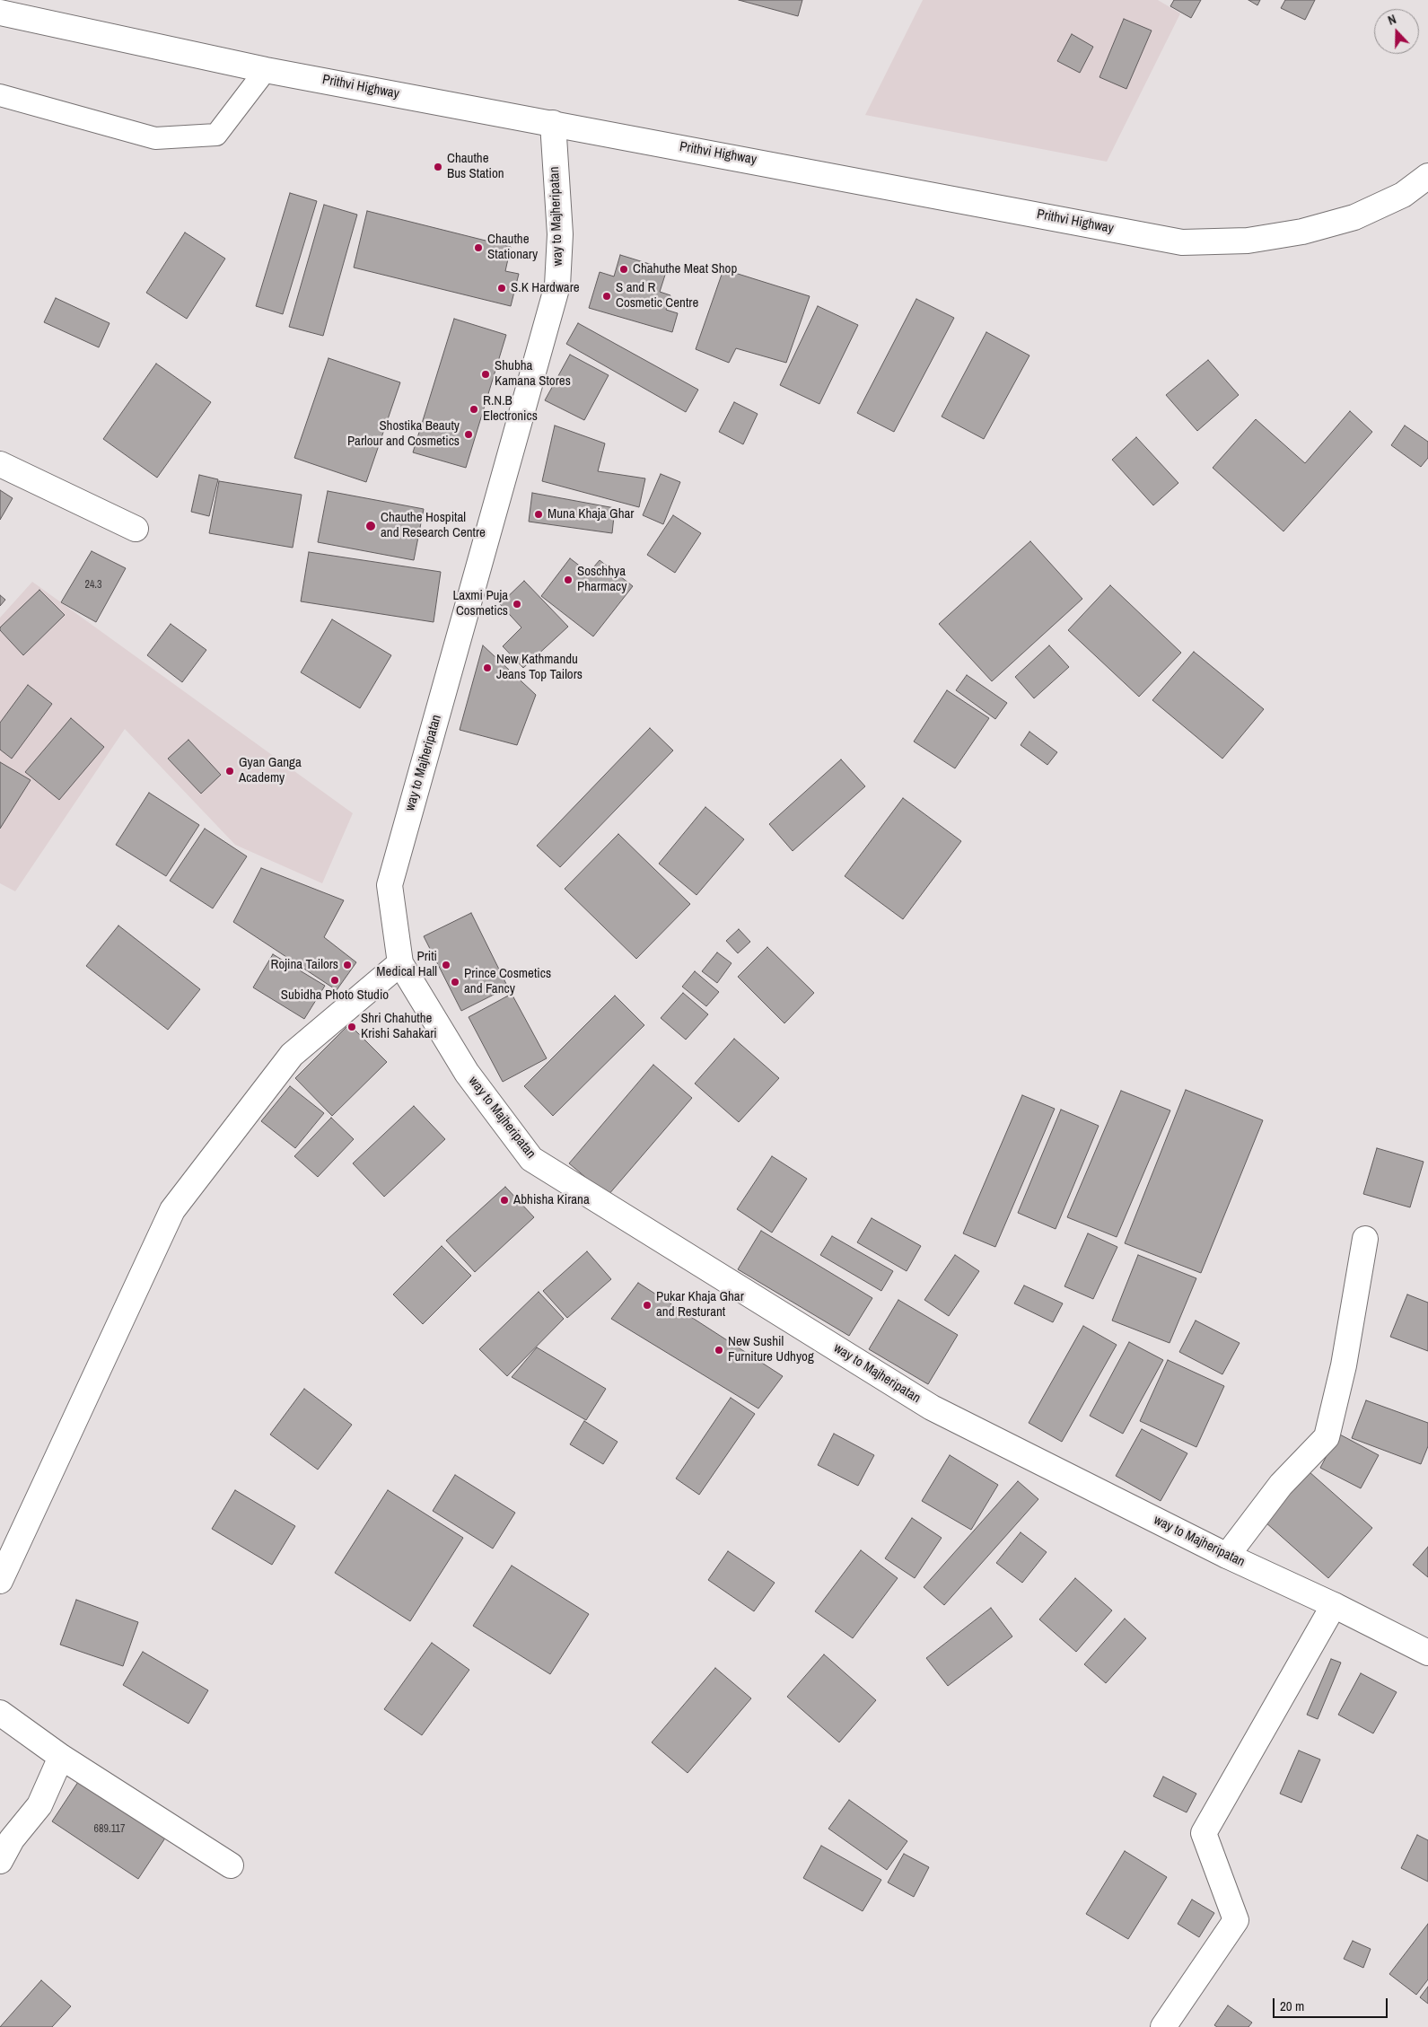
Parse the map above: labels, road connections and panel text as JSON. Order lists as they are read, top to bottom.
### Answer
{
  "streets": {
    "main road": ["Prithvi Highway", "way to Majheripatan"]
  },
  "crossings": [
    ["Prithvi Highway", "way to Majheripatan"]
  ],
  "places": [
    "Chauthe Bus Station",
    "Chauthe Stationary",
    "Chahuthe Meat Shop",
    "S.K Hardware",
    "S and R Cosmetic Centre",
    "Shubha Kamana Stores",
    "R.N.B Electronics",
    "Shostika Beauty Parlour and Cosmetics",
    "Muna Khaja Ghar",
    "Chauthe Hospital and Research Centre",
    "Soschhya Pharmacy",
    "Laxmi Puja Cosmetics",
    "New Kathmandu Jeans Top Tailors",
    "Gyan Ganga Academy",
    "Rojina Tailors",
    "Priti Medical Hall",
    "Subidha Photo Studio",
    "Prince Cosmetics and Fancy",
    "Shri Chahuthe Krishi Sahakari",
    "Abhisha Kirana",
    "Pukar Khaja Ghar and Resturant",
    "New Sushil Furniture Udhyog"
  ],
  "house_numbers": ["24.3", "689.117"],
  "scale_bar": "20 m",
  "north": "top"
}
